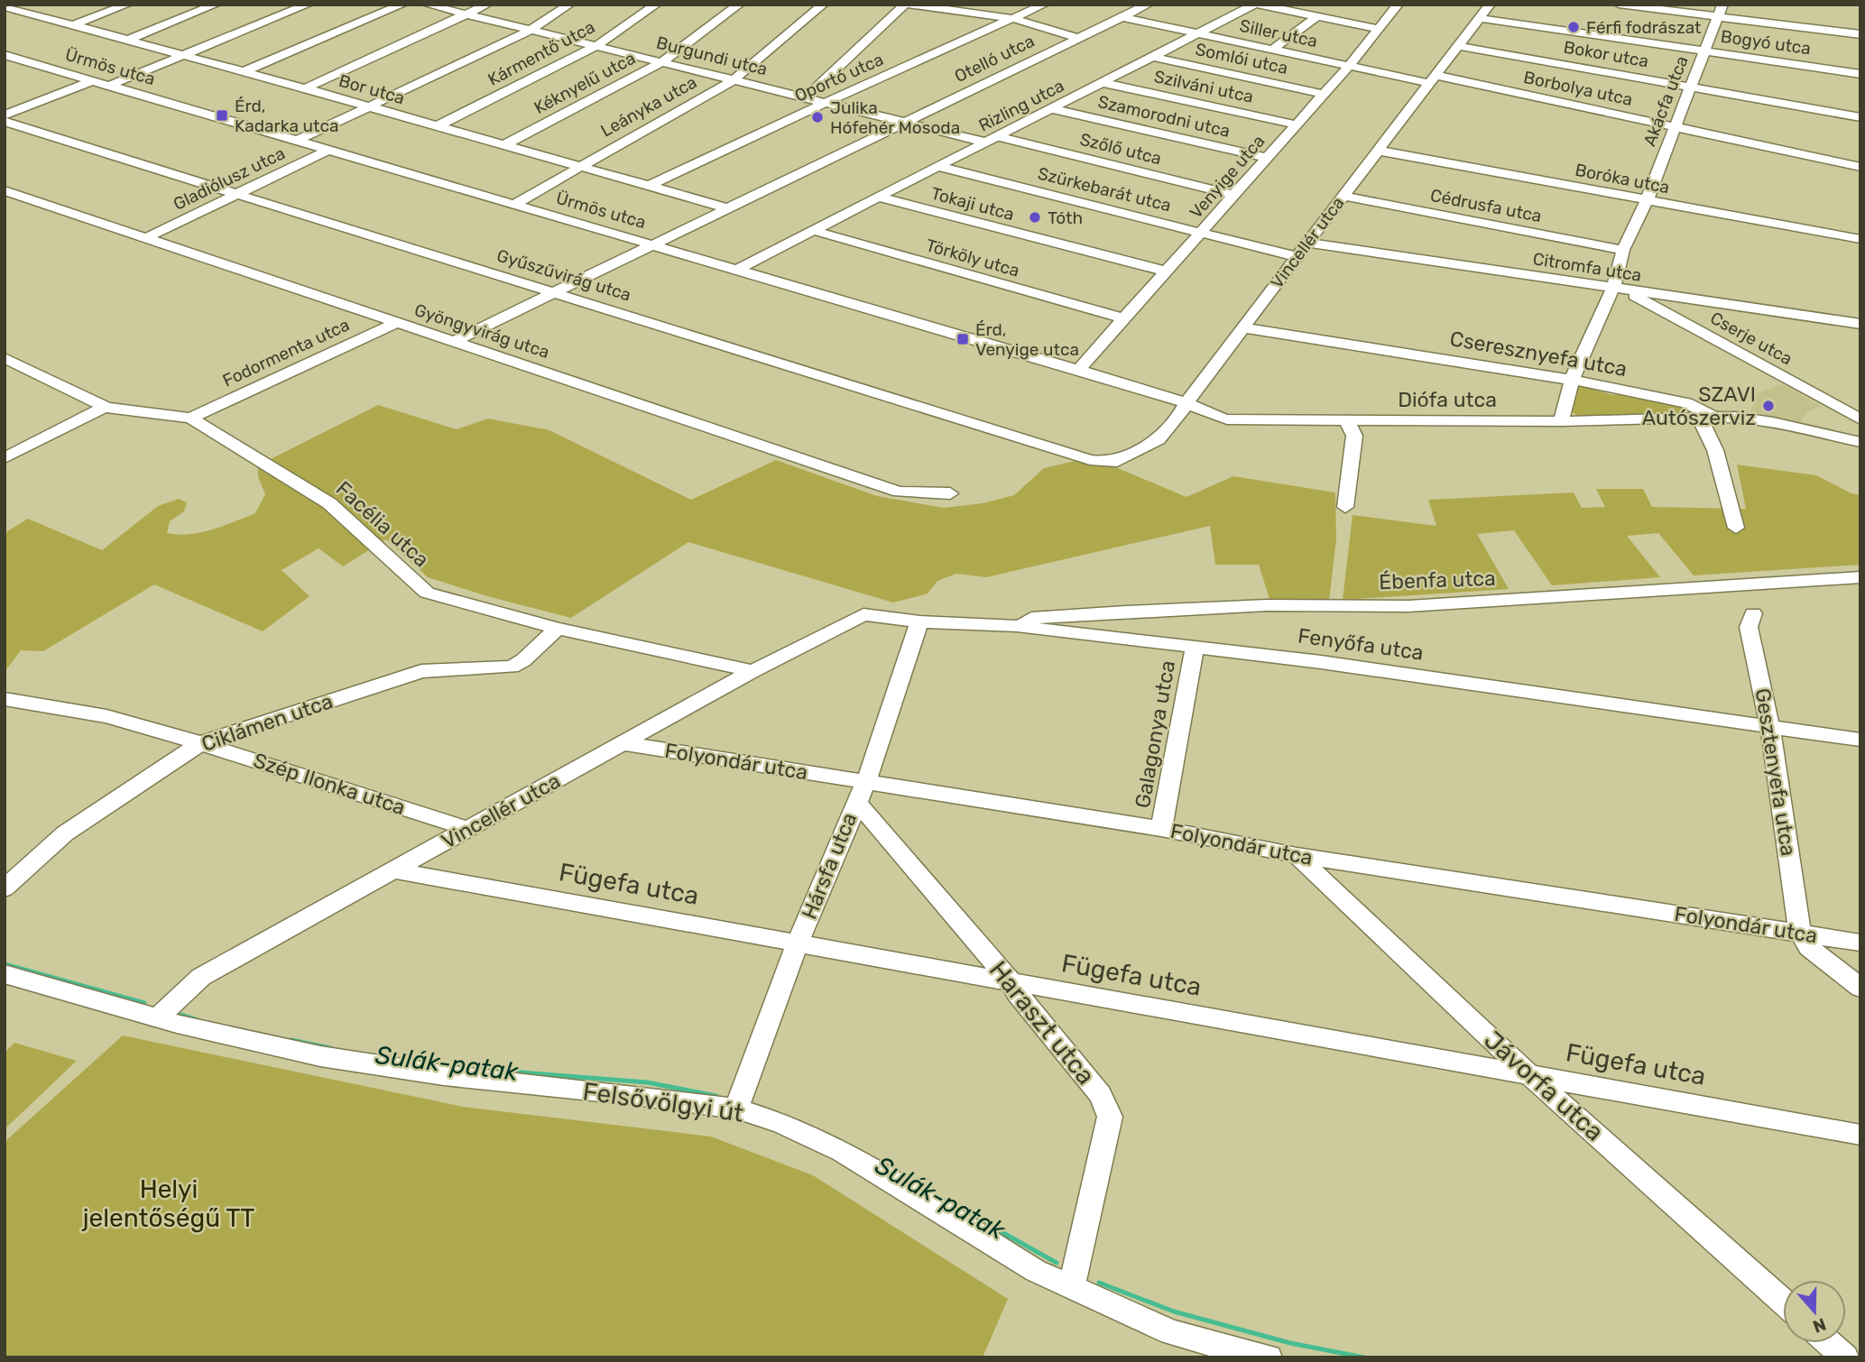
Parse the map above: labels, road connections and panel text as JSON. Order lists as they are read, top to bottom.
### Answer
{
  "streets": {
    "street": [
      "Siller utca",
      "Bogyó utca",
      "Kármentő utca",
      "Bokor utca",
      "Burgundi utca",
      "Otelló utca",
      "Somlói utca",
      "Ürmös utca",
      "Oportó utca",
      "Kéknyelű utca",
      "Szilváni utca",
      "Borbolya utca",
      "Bor utca",
      "Akácfa utca",
      "Rizling utca",
      "Leányka utca",
      "Szamorodni utca",
      "Szőlő utca",
      "Venyige utca",
      "Gladiólusz utca",
      "Boróka utca",
      "Szürkebarát utca",
      "Tokaji utca",
      "Cédrusfa utca",
      "Vincellér utca",
      "Törköly utca",
      "Citromfa utca",
      "Gyűszűvirág utca",
      "Gyöngyvirág utca",
      "Cserje utca",
      "Fodormenta utca",
      "Cseresznyefa utca",
      "Diófa utca",
      "Facélia utca",
      "Ébenfa utca",
      "Fenyőfa utca",
      "Ciklámen utca",
      "Galagonya utca",
      "Folyondár utca",
      "Gesztenyefa utca",
      "Szép Ilonka utca",
      "Hársfa utca",
      "Fügefa utca",
      "Haraszt utca",
      "Jávorfa utca",
      "Felsővölgyi út"
    ]
  },
  "crossings": [
    ["Siller utca", "Otelló utca"],
    ["Siller utca", "Borbolya utca"],
    ["Siller utca", "Rizling utca"],
    ["Siller utca", "Venyige utca"],
    ["Siller utca", "Vincellér utca"],
    ["Bogyó utca", "Akácfa utca"],
    ["Bogyó utca", "Vincellér utca"],
    ["Kármentő utca", "Burgundi utca"],
    ["Kármentő utca", "Bor utca"],
    ["Bokor utca", "Akácfa utca"],
    ["Bokor utca", "Vincellér utca"],
    ["Burgundi utca", "Otelló utca"],
    ["Burgundi utca", "Oportó utca"],
    ["Burgundi utca", "Kéknyelű utca"],
    ["Burgundi utca", "Rizling utca"],
    ["Burgundi utca", "Leányka utca"],
    ["Burgundi utca", "Szőlő utca"],
    ["Otelló utca", "Ürmös utca"],
    ["Otelló utca", "Bor utca"],
    ["Otelló utca", "Gyűszűvirág utca"],
    ["Otelló utca", "Gyöngyvirág utca"],
    ["Somlói utca", "Rizling utca"],
    ["Somlói utca", "Venyige utca"],
    ["Ürmös utca", "Rizling utca"],
    ["Ürmös utca", "Leányka utca"],
    ["Ürmös utca", "Venyige utca"],
    ["Ürmös utca", "Gladiólusz utca"],
    ["Ürmös utca", "Vincellér utca"],
    ["Ürmös utca", "Diófa utca"],
    ["Oportó utca", "Bor utca"],
    ["Kéknyelű utca", "Bor utca"],
    ["Szilváni utca", "Rizling utca"],
    ["Szilváni utca", "Venyige utca"],
    ["Borbolya utca", "Akácfa utca"],
    ["Borbolya utca", "Vincellér utca"],
    ["Bor utca", "Leányka utca"],
    ["Akácfa utca", "Boróka utca"],
    ["Akácfa utca", "Cédrusfa utca"],
    ["Akácfa utca", "Citromfa utca"],
    ["Akácfa utca", "Cserje utca"],
    ["Akácfa utca", "Cseresznyefa utca"],
    ["Akácfa utca", "Diófa utca"],
    ["Rizling utca", "Szamorodni utca"],
    ["Rizling utca", "Szőlő utca"],
    ["Rizling utca", "Szürkebarát utca"],
    ["Rizling utca", "Tokaji utca"],
    ["Rizling utca", "Törköly utca"],
    ["Szamorodni utca", "Venyige utca"],
    ["Szőlő utca", "Venyige utca"],
    ["Venyige utca", "Szürkebarát utca"],
    ["Venyige utca", "Tokaji utca"],
    ["Venyige utca", "Törköly utca"],
    ["Gladiólusz utca", "Gyűszűvirág utca"],
    ["Gladiólusz utca", "Gyöngyvirág utca"],
    ["Boróka utca", "Vincellér utca"],
    ["Szürkebarát utca", "Vincellér utca"],
    ["Cédrusfa utca", "Vincellér utca"],
    ["Vincellér utca", "Citromfa utca"],
    ["Vincellér utca", "Gyűszűvirág utca"],
    ["Vincellér utca", "Cseresznyefa utca"],
    ["Vincellér utca", "Diófa utca"],
    ["Vincellér utca", "Facélia utca"],
    ["Vincellér utca", "Fenyőfa utca"],
    ["Vincellér utca", "Folyondár utca"],
    ["Vincellér utca", "Szép Ilonka utca"],
    ["Vincellér utca", "Fügefa utca"],
    ["Vincellér utca", "Felsővölgyi út"],
    ["Citromfa utca", "Cserje utca"],
    ["Gyöngyvirág utca", "Fodormenta utca"],
    ["Fodormenta utca", "Facélia utca"],
    ["Cseresznyefa utca", "Diófa utca"],
    ["Facélia utca", "Ciklámen utca"],
    ["Ébenfa utca", "Fenyőfa utca"],
    ["Fenyőfa utca", "Galagonya utca"],
    ["Fenyőfa utca", "Gesztenyefa utca"],
    ["Fenyőfa utca", "Hársfa utca"],
    ["Ciklámen utca", "Szép Ilonka utca"],
    ["Galagonya utca", "Folyondár utca"],
    ["Folyondár utca", "Gesztenyefa utca"],
    ["Folyondár utca", "Hársfa utca"],
    ["Folyondár utca", "Haraszt utca"],
    ["Folyondár utca", "Jávorfa utca"],
    ["Hársfa utca", "Fügefa utca"],
    ["Hársfa utca", "Haraszt utca"],
    ["Hársfa utca", "Felsővölgyi út"],
    ["Fügefa utca", "Haraszt utca"],
    ["Fügefa utca", "Jávorfa utca"],
    ["Haraszt utca", "Felsővölgyi út"]
  ],
  "water": ["Sulák-patak"],
  "parks": ["Helyi jelentőségű TT"],
  "places": {
    "other": [
      "Férfi fodrászat",
      "Julika Hófehér Mosoda",
      "Tóth",
      "SZAVI Autószerviz"
    ],
    "transit": ["Érd, Kadarka utca", "Érd, Venyige utca"]
  },
  "north": "bottom"
}
